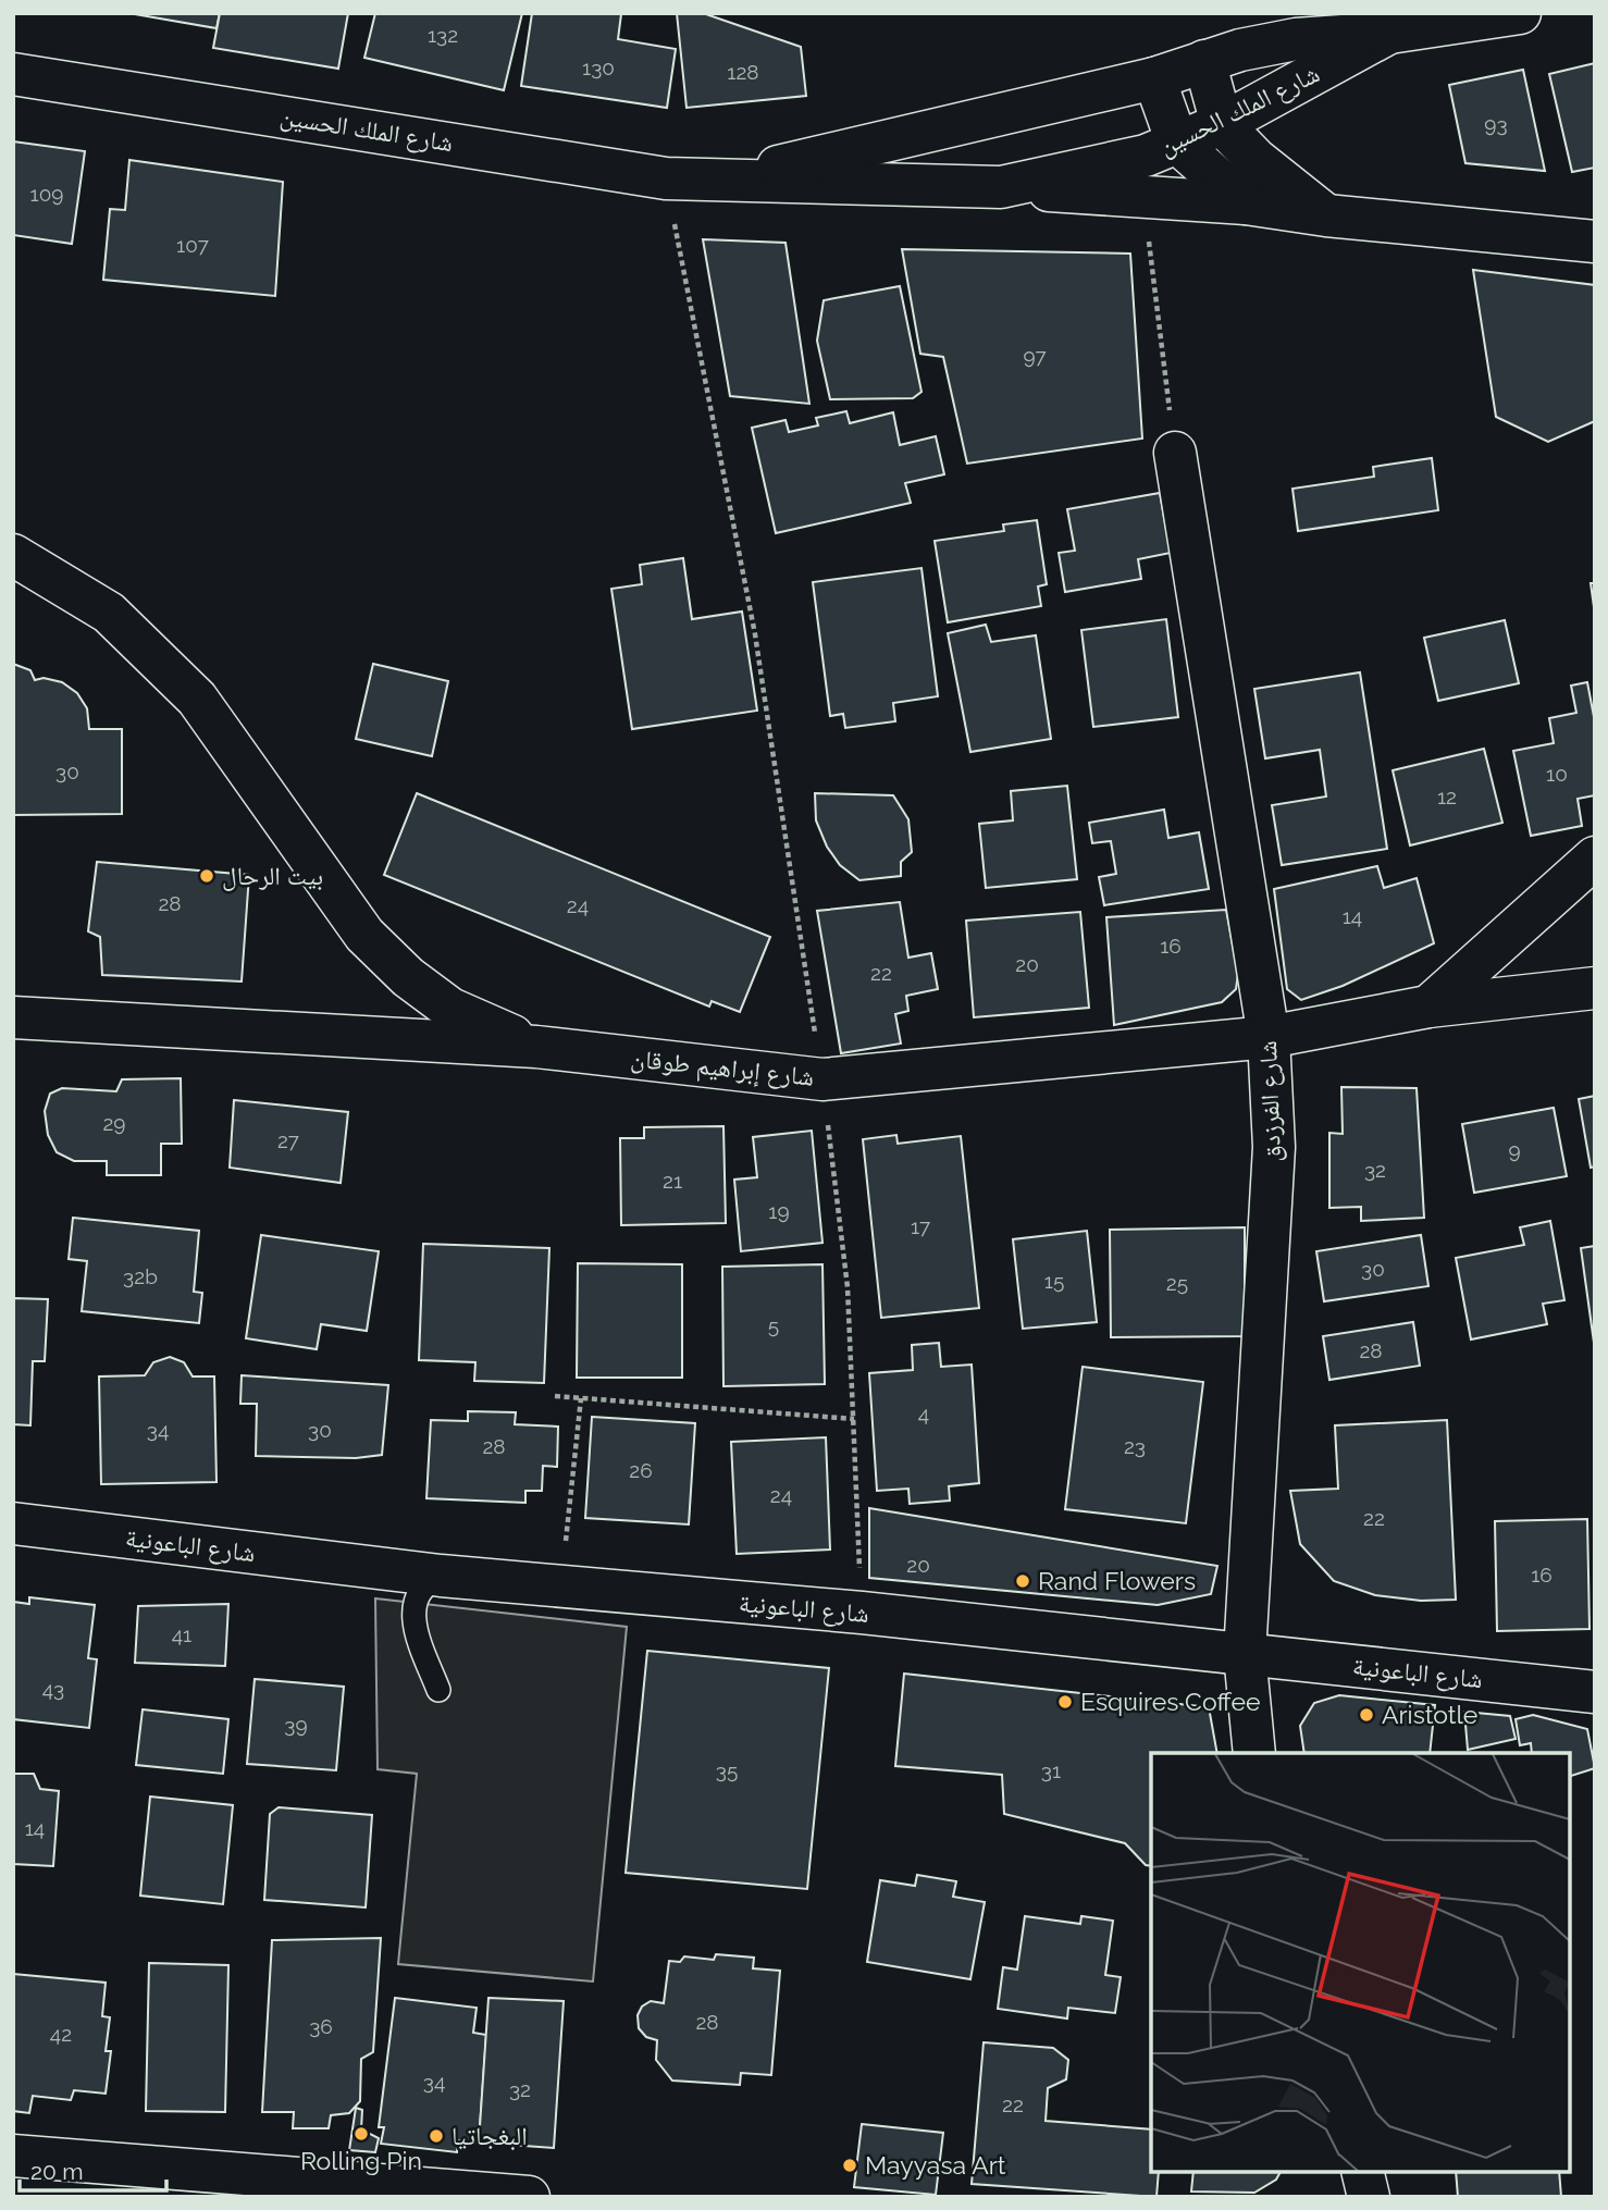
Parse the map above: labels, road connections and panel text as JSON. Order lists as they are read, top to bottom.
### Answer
{
  "streets": {
    "street": [
      "شارع الملك الحسين",
      "شارع إبراهيم طوقان",
      "شارع الفرزدق",
      "شارع الباعونية"
    ]
  },
  "crossings": [
    ["شارع إبراهيم طوقان", "شارع الفرزدق"],
    ["شارع الفرزدق", "شارع الباعونية"]
  ],
  "places": [
    "بيت الرحال",
    "Rand Flowers",
    "Esquires Coffee",
    "Aristotle",
    "Rolling Pin",
    "البغجاتيا",
    "Mayyasa Art"
  ],
  "house_numbers": [
    "132",
    "130",
    "128",
    "93",
    "109",
    "107",
    "97",
    "30",
    "10",
    "12",
    "28",
    "24",
    "14",
    "16",
    "20",
    "22",
    "29",
    "27",
    "9",
    "32",
    "21",
    "19",
    "17",
    "30",
    "32b",
    "15",
    "25",
    "5",
    "28",
    "4",
    "34",
    "30",
    "28",
    "23",
    "26",
    "24",
    "22",
    "20",
    "16",
    "41",
    "43",
    "39",
    "35",
    "31",
    "14",
    "28",
    "36",
    "42",
    "34",
    "32",
    "22"
  ],
  "scale_bar": "20 m"
}
